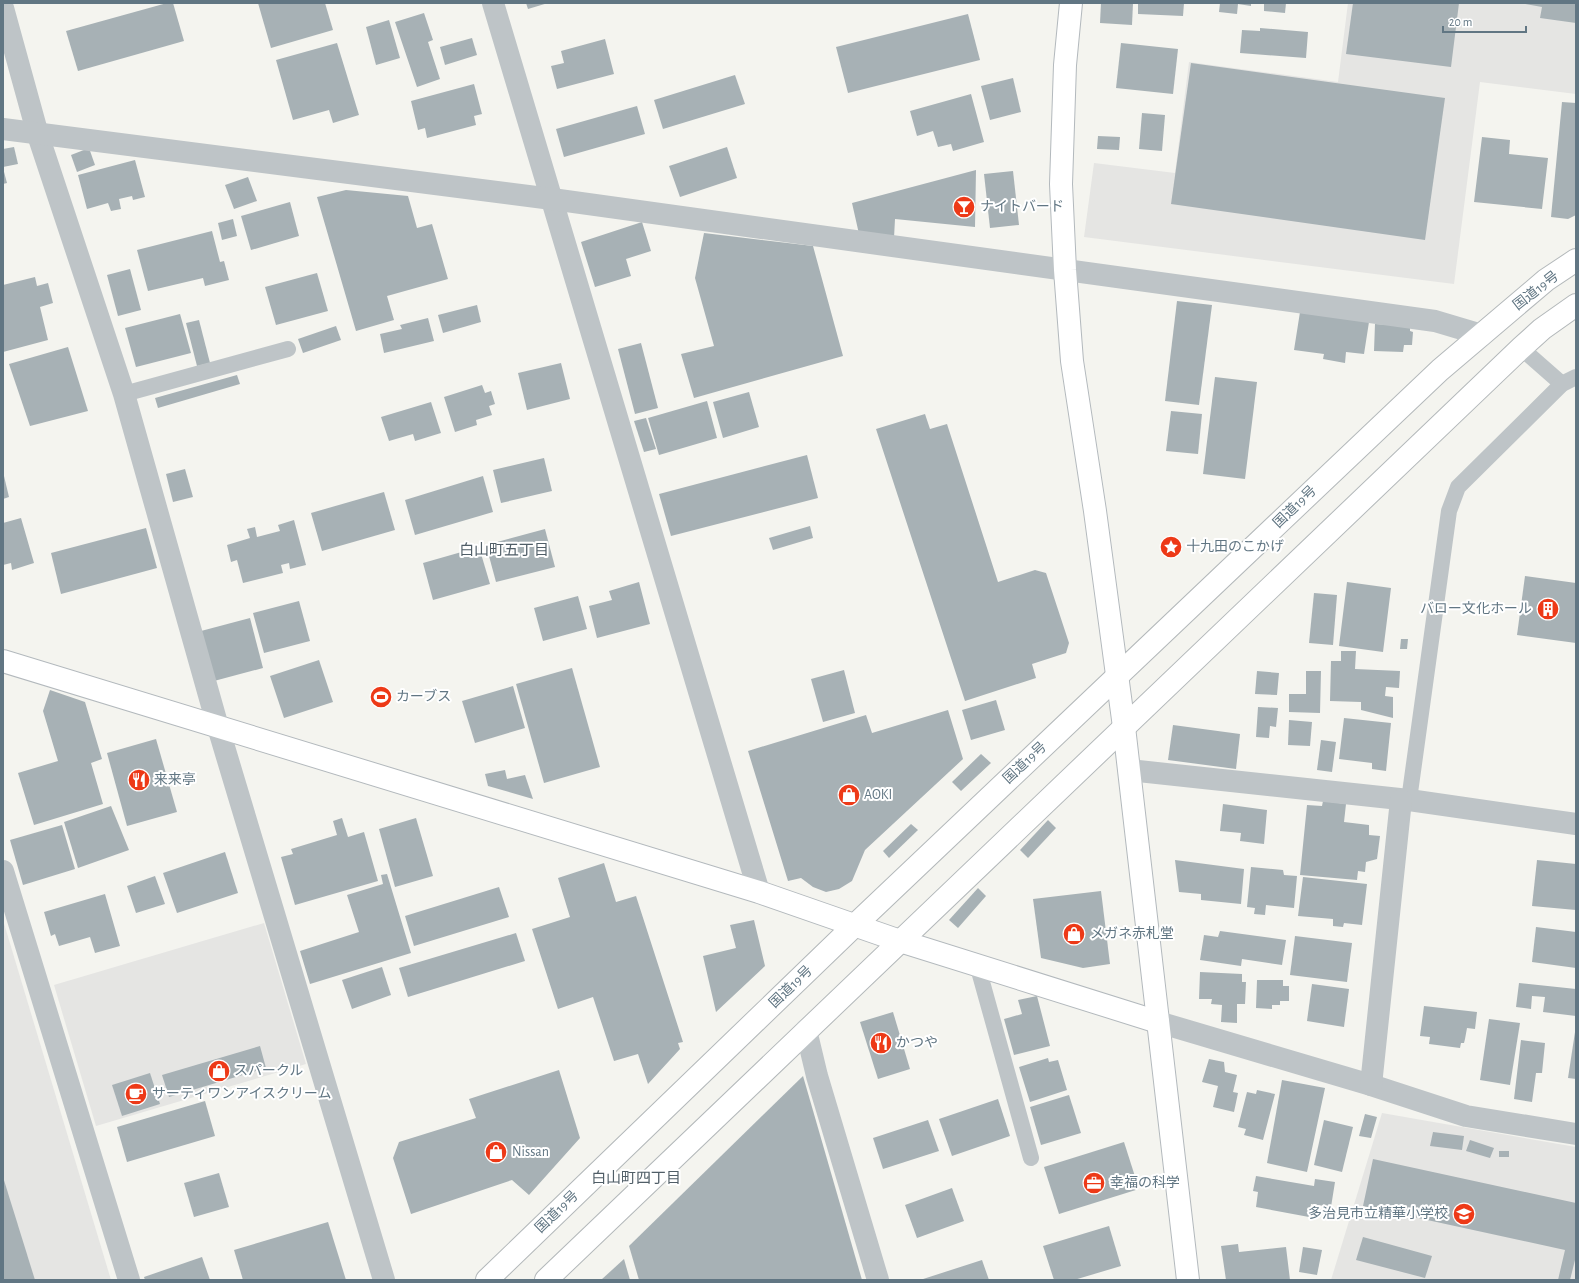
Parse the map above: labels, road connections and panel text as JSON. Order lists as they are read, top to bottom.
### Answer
{
  "streets": {
    "main road": ["国道19号"]
  },
  "districts": ["白山町五丁目", "白山町四丁目"],
  "places": {
    "bar": ["ナイトバード"],
    "place": ["十九田のこかげ"],
    "building": ["バロー文化ホール"],
    "sports": ["カーブス"],
    "restaurant": ["来来亭", "かつや"],
    "shop": [
      "AOKI",
      "メガネ赤札堂",
      "スパークル",
      "Nissan"
    ],
    "cafe": ["サーティワンアイスクリーム"],
    "office": ["幸福の科学"],
    "school or university": ["多治見市立精華小学校"]
  },
  "scale_bar": "20 m"
}
